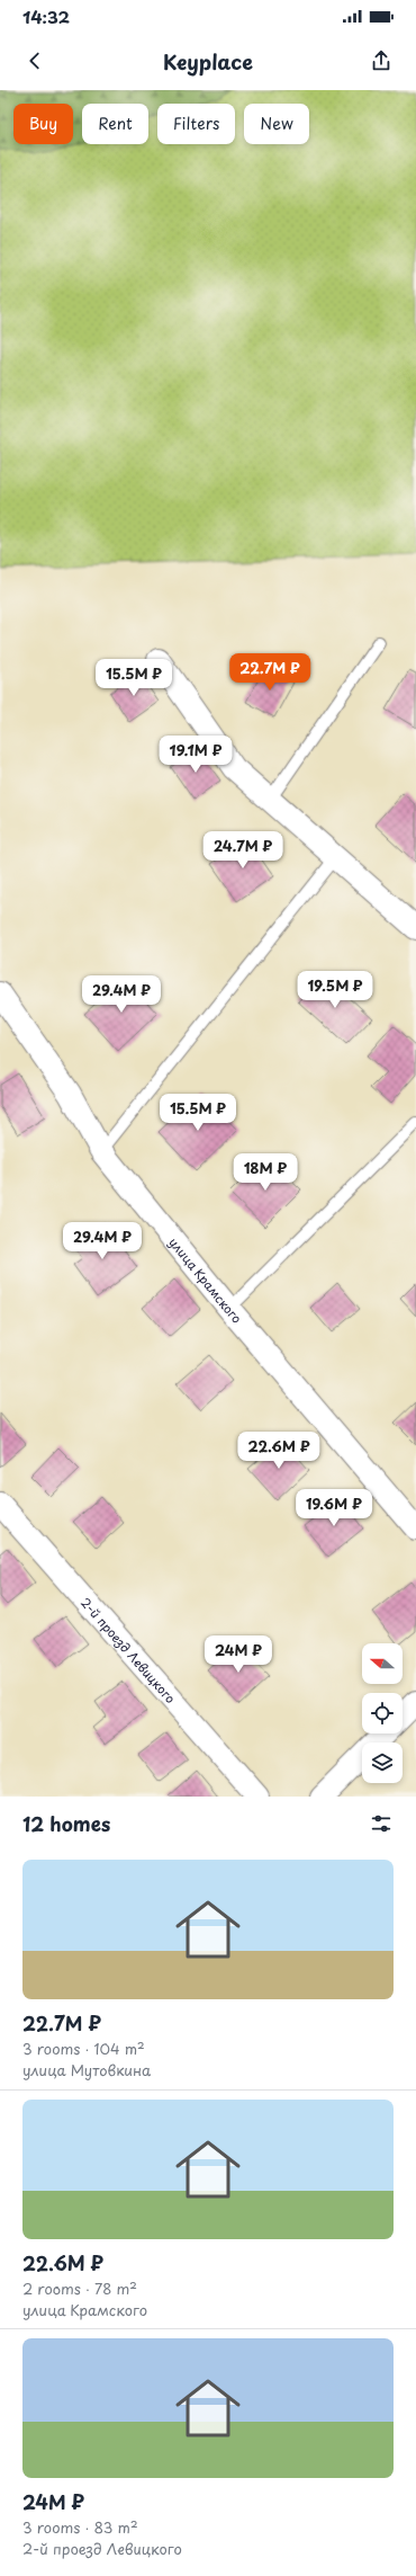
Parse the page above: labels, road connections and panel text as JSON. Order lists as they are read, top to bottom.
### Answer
{
  "streets": {
    "street": ["улица Крамского", "2-й проезд Левицкого"]
  },
  "north": "left",
  "page": {
    "status": "14:32",
    "header": "Keyplace",
    "chip": [
      "Buy",
      "Rent",
      "Filters",
      "New"
    ],
    "price": [
      "22.7M ₽",
      "15.5M ₽",
      "19.1M ₽",
      "24.7M ₽",
      "19.5M ₽",
      "29.4M ₽",
      "15.5M ₽",
      "18M ₽",
      "29.4M ₽",
      "22.6M ₽",
      "19.6M ₽",
      "24M ₽"
    ],
    "heading": "12 homes",
    "list": [
      {
        "name": "22.7M ₽",
        "note": "3 rooms · 104 m² · улица Мутовкина"
      },
      {
        "name": "22.6M ₽",
        "note": "2 rooms · 78 m² · улица Крамского"
      },
      {
        "name": "24M ₽",
        "note": "3 rooms · 83 m² · 2-й проезд Левицкого"
      }
    ]
  }
}
